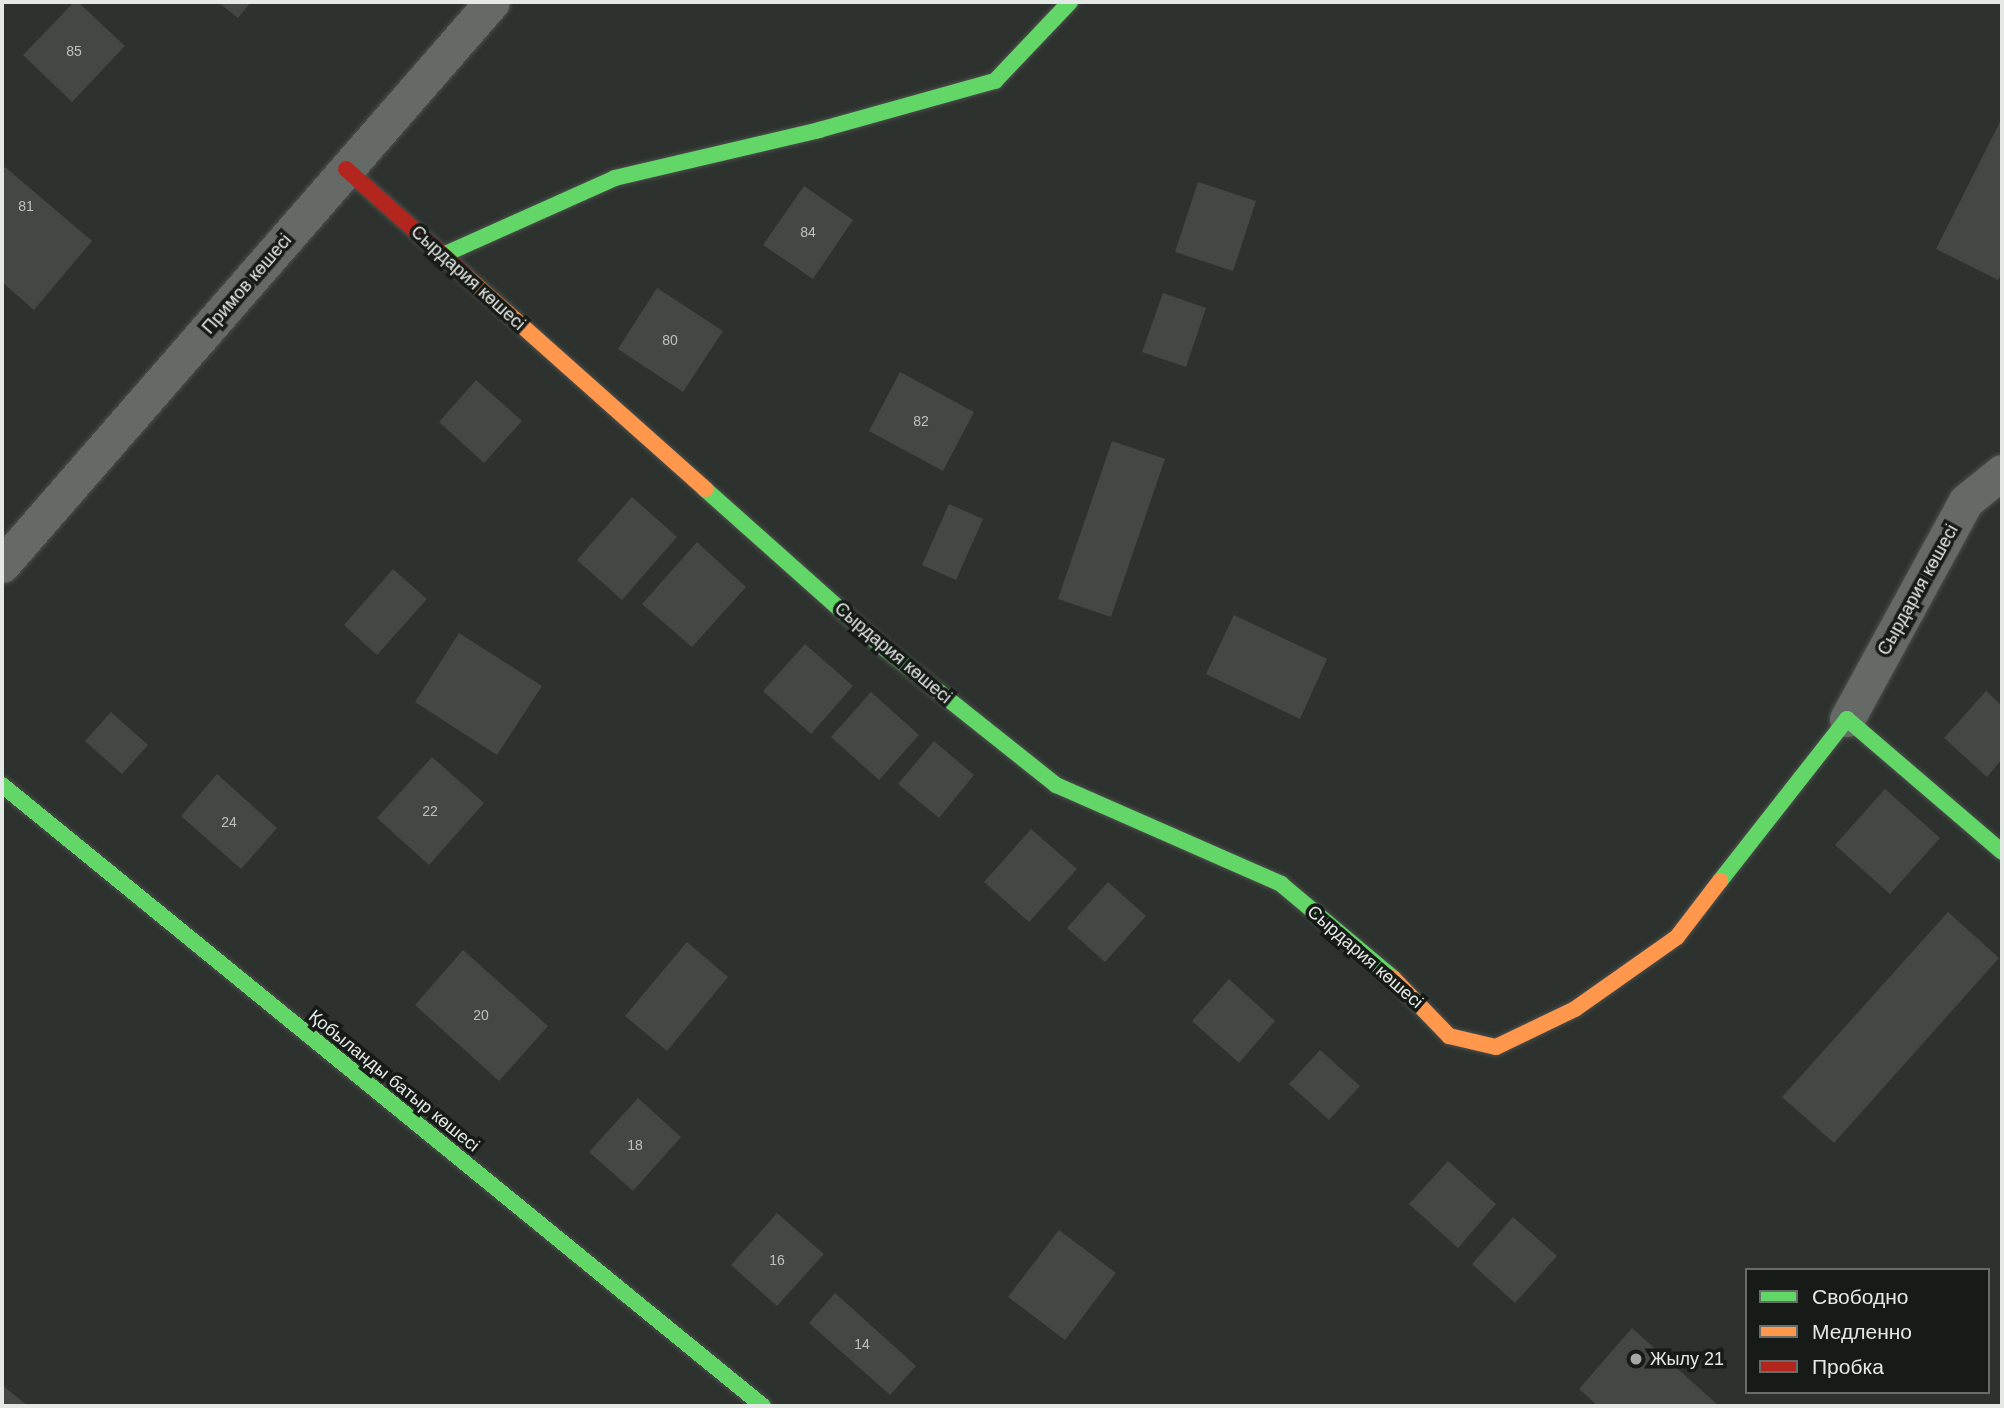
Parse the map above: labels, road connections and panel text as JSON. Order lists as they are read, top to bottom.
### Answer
{
  "streets": {
    "street": ["Сырдария көшесі", "Примов көшесі", "Қобыланды батыр көшесі"]
  },
  "crossings": [
    ["Сырдария көшесі", "Примов көшесі"]
  ],
  "places": ["Жылу 21"],
  "house_numbers": [
    "85",
    "81",
    "84",
    "80",
    "82",
    "22",
    "24",
    "20",
    "18",
    "16",
    "14"
  ],
  "legend": ["Свободно", "Медленно", "Пробка"]
}
